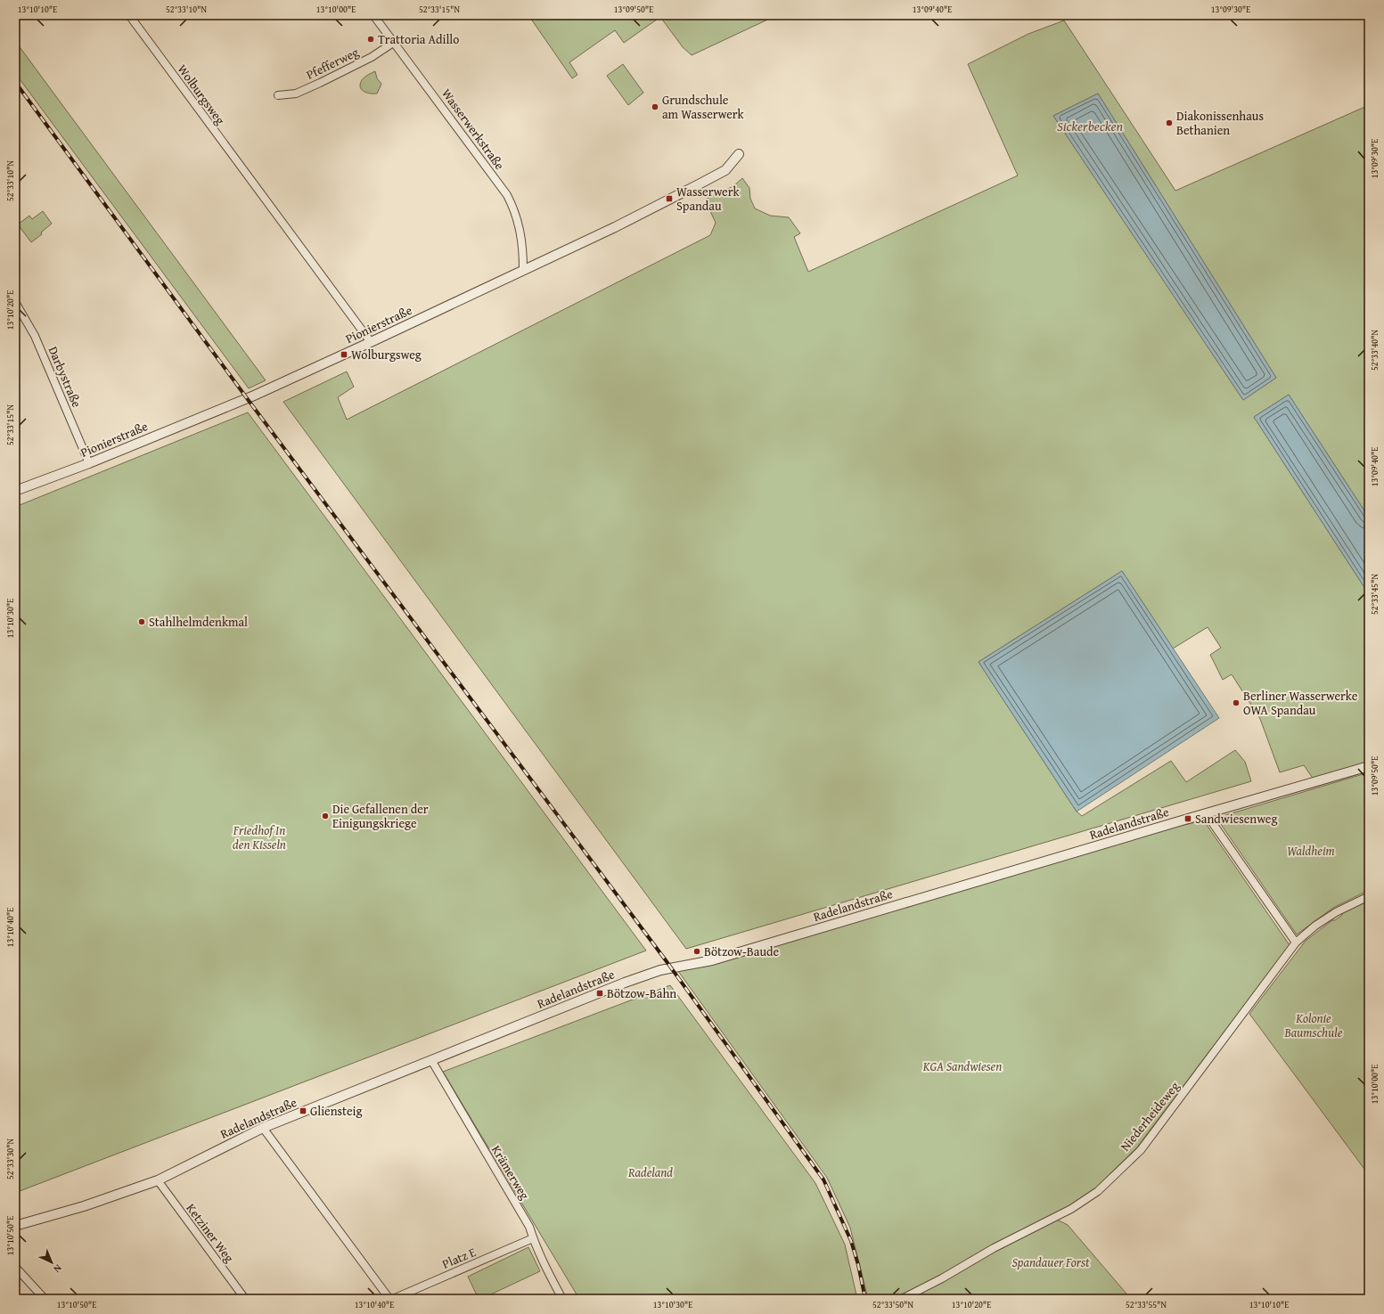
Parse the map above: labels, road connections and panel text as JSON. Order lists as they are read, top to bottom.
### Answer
{
  "streets": {
    "street": [
      "Pfefferweg",
      "Wolburgsweg",
      "Wasserwerkstraße",
      "Pionierstraße",
      "Darbystraße",
      "Radelandstraße",
      "Niederheideweg",
      "Krämerweg",
      "Ketziner Weg",
      "Platz E"
    ]
  },
  "crossings": [
    ["Pfefferweg", "Wasserwerkstraße"],
    ["Wolburgsweg", "Pionierstraße"],
    ["Wasserwerkstraße", "Pionierstraße"],
    ["Pionierstraße", "Darbystraße"],
    ["Radelandstraße", "Krämerweg"],
    ["Radelandstraße", "Ketziner Weg"],
    ["Krämerweg", "Platz E"]
  ],
  "water": ["Sickerbecken"],
  "parks": [
    "Friedhof In den Kisseln",
    "Waldheim",
    "Kolonie Baumschule",
    "KGA Sandwiesen",
    "Radeland",
    "Spandauer Forst"
  ],
  "places": {
    "other": [
      "Trattoria Adillo",
      "Grundschule am Wasserwerk",
      "Diakonissenhaus Bethanien",
      "Stahlhelmdenkmal",
      "Berliner Wasserwerke OWA Spandau",
      "Die Gefallenen der Einigungskriege",
      "Bötzow-Baude"
    ],
    "transit": [
      "Wasserwerk Spandau",
      "Wolburgsweg",
      "Sandwiesenweg",
      "Bötzow-Bahn",
      "Gliensteig"
    ]
  },
  "north": "bottom right",
  "coordinates": [
    "13°10'10\"E",
    "52°33'10\"N",
    "13°10'00\"E",
    "52°33'15\"N",
    "13°09'50\"E",
    "13°09'40\"E",
    "13°09'30\"E",
    "13°10'20\"E",
    "52°33'40\"N",
    "52°33'45\"N",
    "13°10'30\"E",
    "13°10'40\"E",
    "52°33'30\"N",
    "13°10'50\"E",
    "52°33'50\"N",
    "52°33'55\"N"
  ]
}
